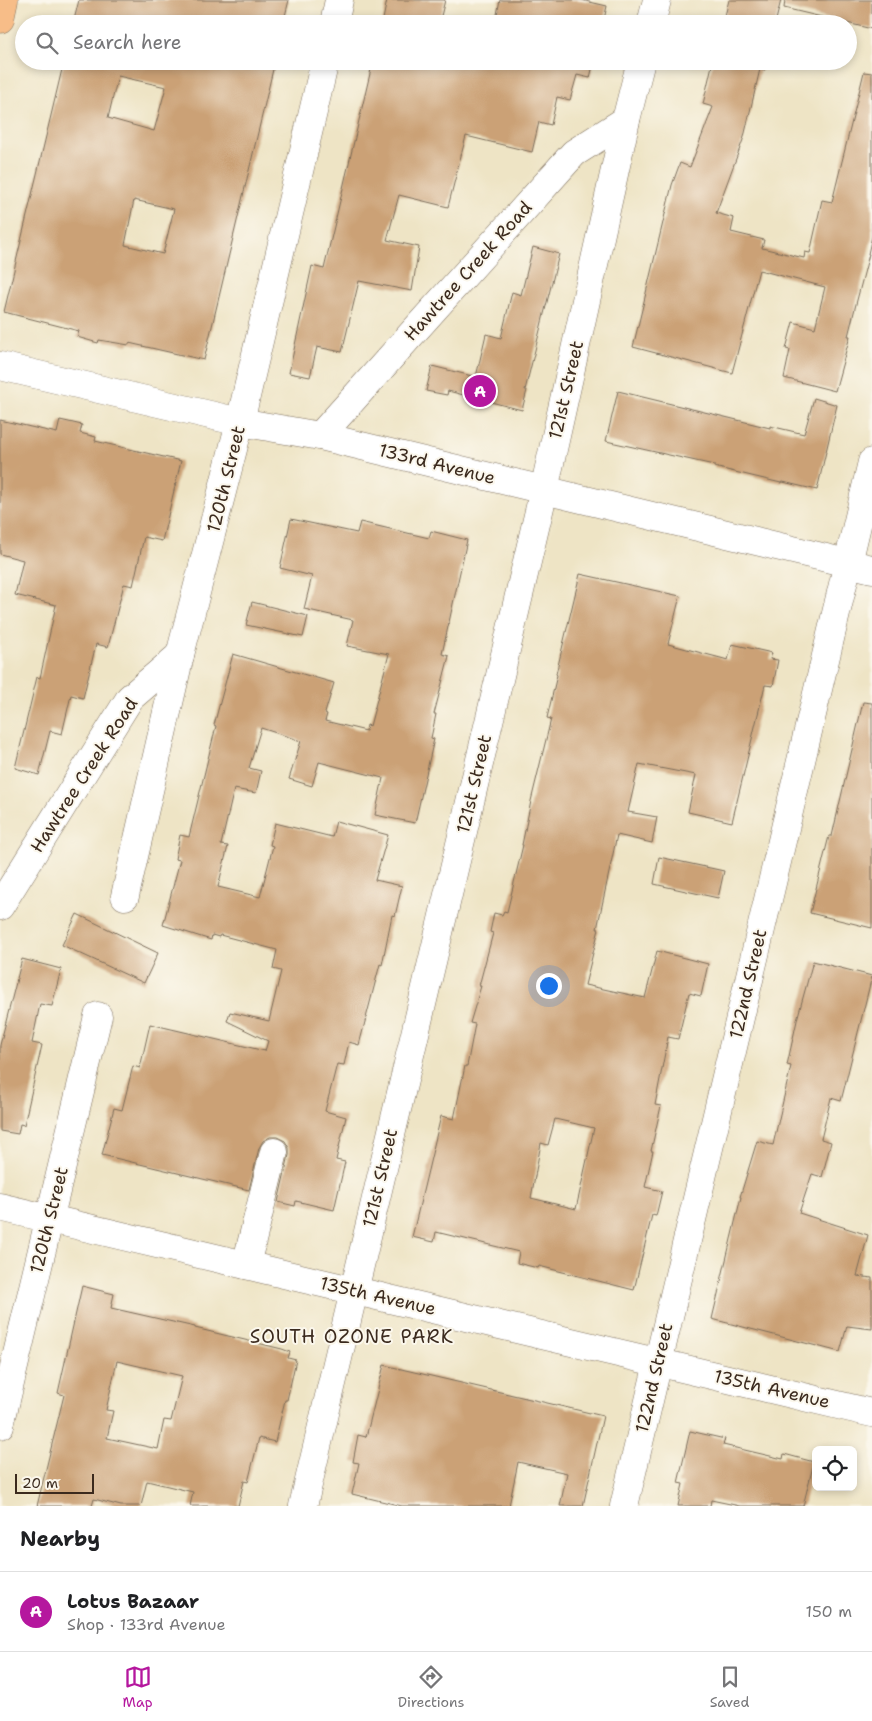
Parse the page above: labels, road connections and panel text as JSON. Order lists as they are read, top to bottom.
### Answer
{
  "streets": {
    "street": [
      "Hawtree Creek Road",
      "121st Street",
      "133rd Avenue",
      "120th Street",
      "122nd Street",
      "135th Avenue"
    ]
  },
  "crossings": [
    ["Hawtree Creek Road", "121st Street"],
    ["Hawtree Creek Road", "133rd Avenue"],
    ["Hawtree Creek Road", "120th Street"],
    ["121st Street", "133rd Avenue"],
    ["121st Street", "135th Avenue"],
    ["133rd Avenue", "120th Street"],
    ["133rd Avenue", "122nd Street"],
    ["120th Street", "135th Avenue"],
    ["122nd Street", "135th Avenue"]
  ],
  "districts": ["SOUTH OZONE PARK"],
  "scale_bar": "20 m",
  "page": {
    "search": "Search here",
    "pins": "A",
    "scale": "20 m",
    "heading": "Nearby",
    "list": [
      {
        "mark": "A",
        "name": "Lotus Bazaar",
        "note": "Shop · 133rd Avenue",
        "value": "150 m"
      }
    ],
    "nav": ["Map", "Directions", "Saved"]
  }
}
